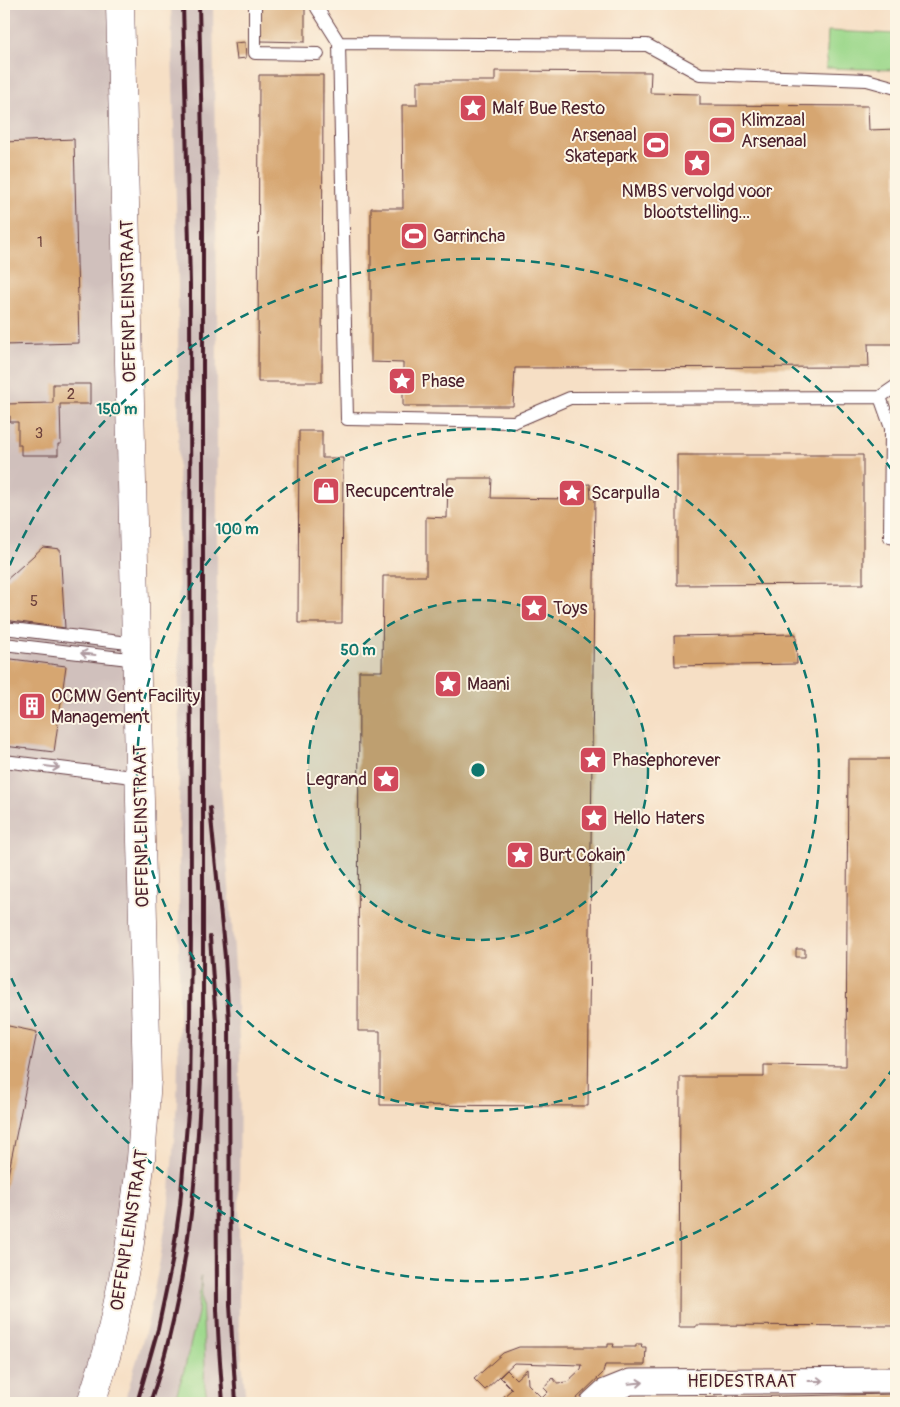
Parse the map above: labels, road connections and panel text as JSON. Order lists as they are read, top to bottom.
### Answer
{
  "streets": {
    "street": ["OEFENPLEINSTRAAT", "HEIDESTRAAT"]
  },
  "one_way": ["HEIDESTRAAT"],
  "places": {
    "place": [
      "Malf Bue Resto",
      "NMBS vervolgd voor blootstelling...",
      "Phase",
      "Scarpulla",
      "Toys",
      "Maani",
      "Phasephorever",
      "Legrand",
      "Hello Haters",
      "Burt Cokain"
    ],
    "sports": ["Klimzaal Arsenaal", "Arsenaal Skatepark", "Garrincha"],
    "shop": ["Recupcentrale"],
    "building": ["OCMW Gent Facility Management"]
  },
  "house_numbers": [
    "1",
    "2",
    "3",
    "5"
  ],
  "rings": ["150 m", "100 m", "50 m"]
}
